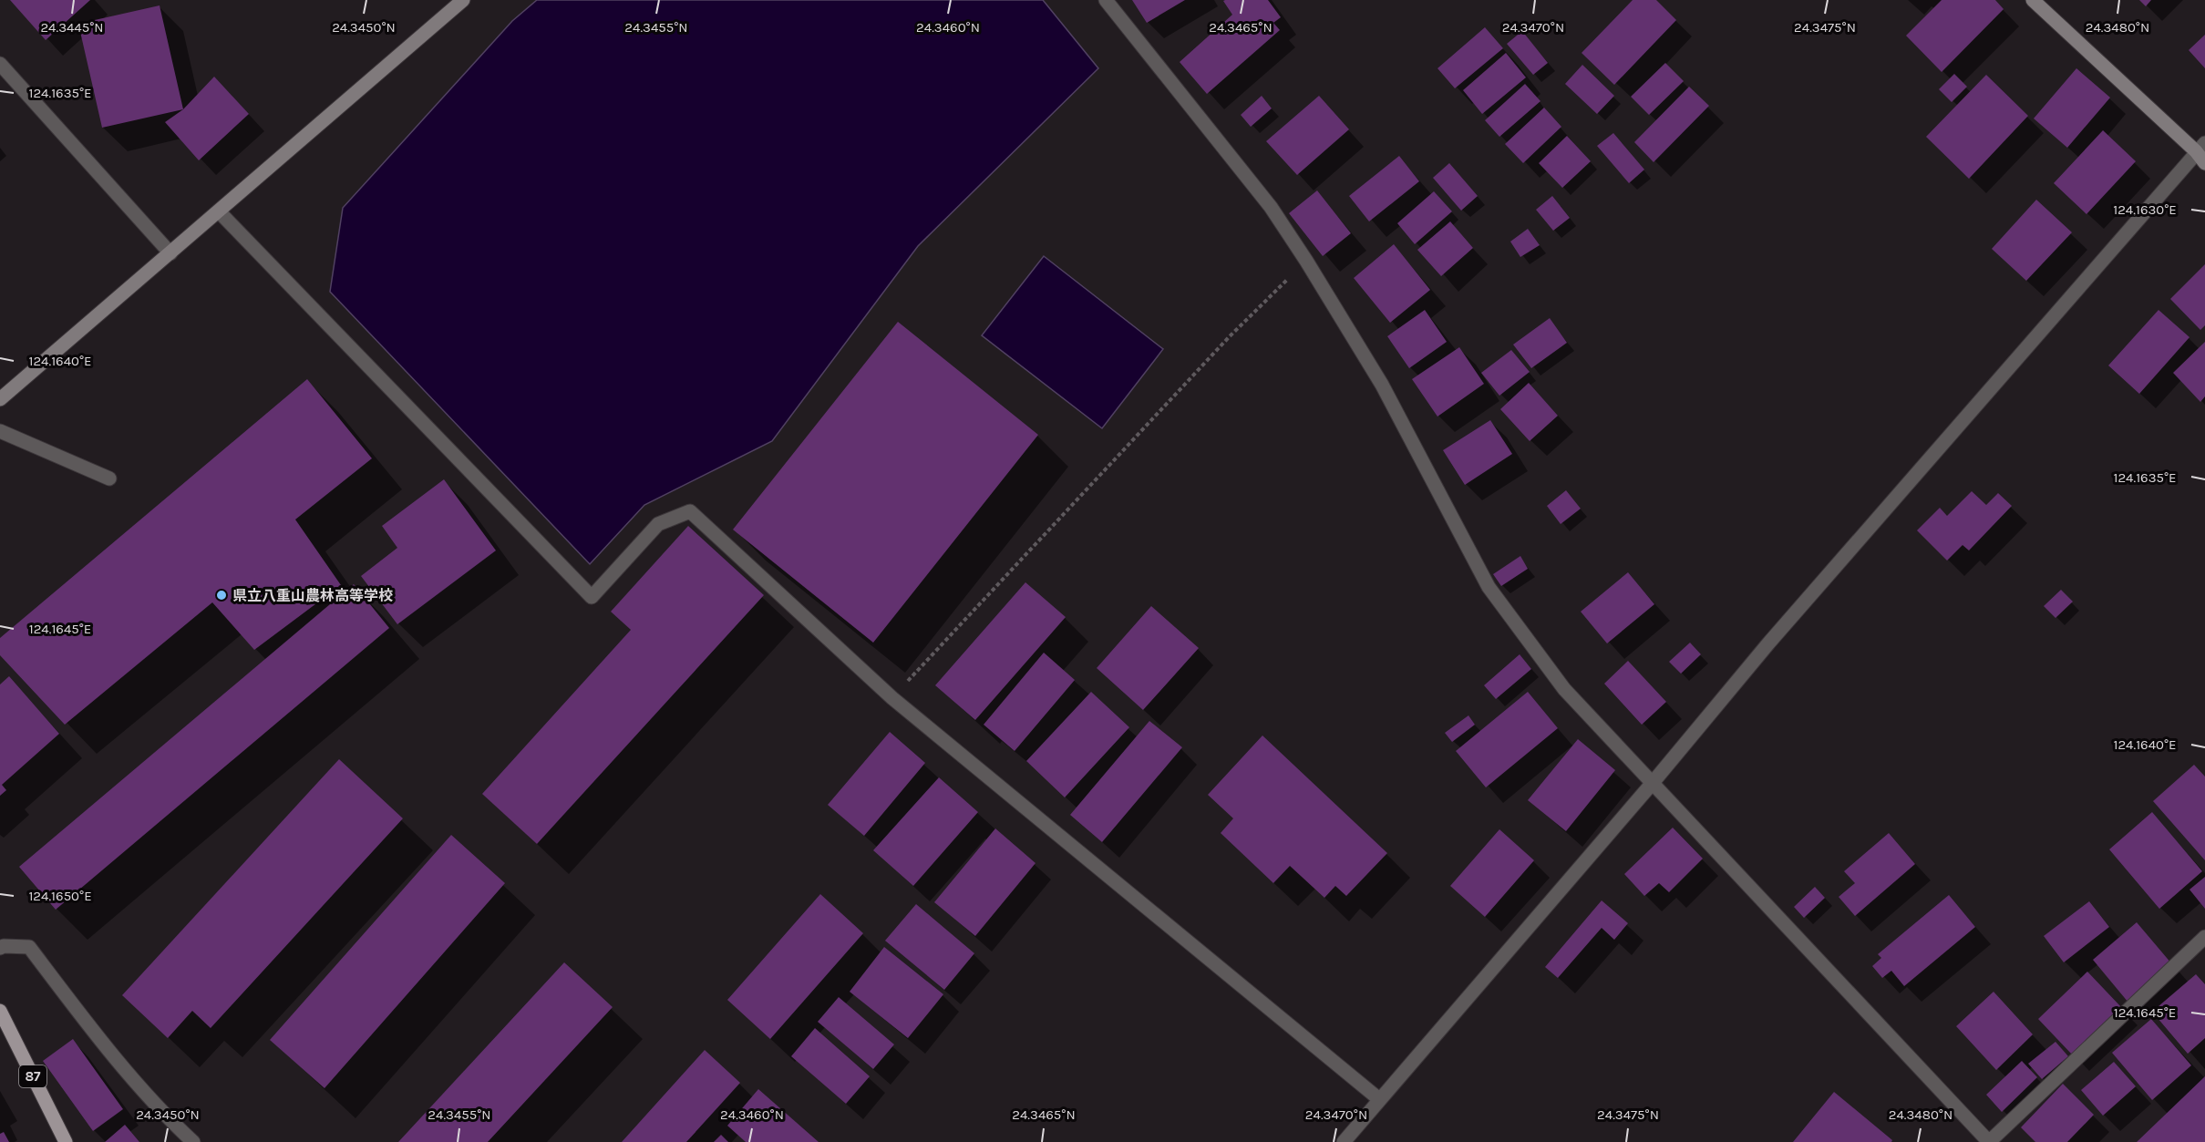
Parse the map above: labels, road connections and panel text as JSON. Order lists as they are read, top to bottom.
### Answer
{
  "streets": {
    "main road": ["87"]
  },
  "places": ["県立八重山農林高等学校"],
  "coordinates": [
    "24.3445°N",
    "24.3450°N",
    "24.3455°N",
    "24.3460°N",
    "24.3465°N",
    "24.3470°N",
    "24.3475°N",
    "24.3480°N",
    "124.1635°E",
    "124.1630°E",
    "124.1640°E",
    "124.1645°E",
    "124.1650°E"
  ]
}
